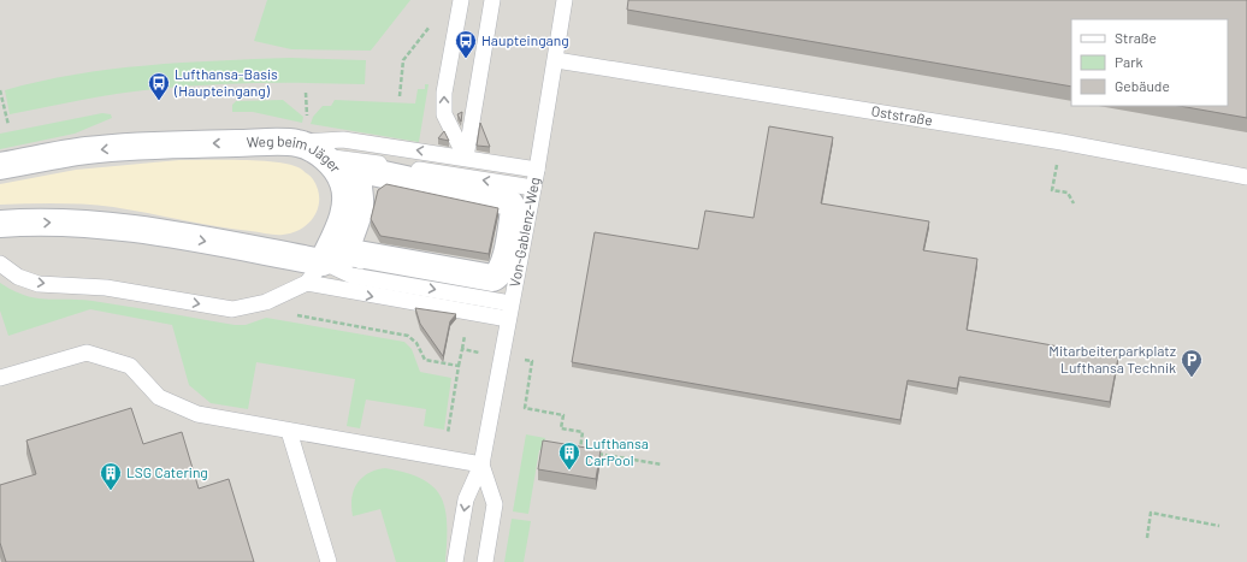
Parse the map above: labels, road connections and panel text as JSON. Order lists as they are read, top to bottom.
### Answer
{
  "streets": {
    "street": ["Weg beim Jäger"],
    "lane": ["Oststraße", "Von-Gablenz-Weg"]
  },
  "crossings": [
    ["Oststraße", "Von-Gablenz-Weg"]
  ],
  "places": {
    "bus stop": ["Haupteingang", "Lufthansa-Basis (Haupteingang)"],
    "parking": ["Mitarbeiterparkplatz Lufthansa Technik"],
    "building": ["Lufthansa CarPool", "LSG Catering"]
  },
  "legend": ["Straße", "Park", "Gebäude"]
}
